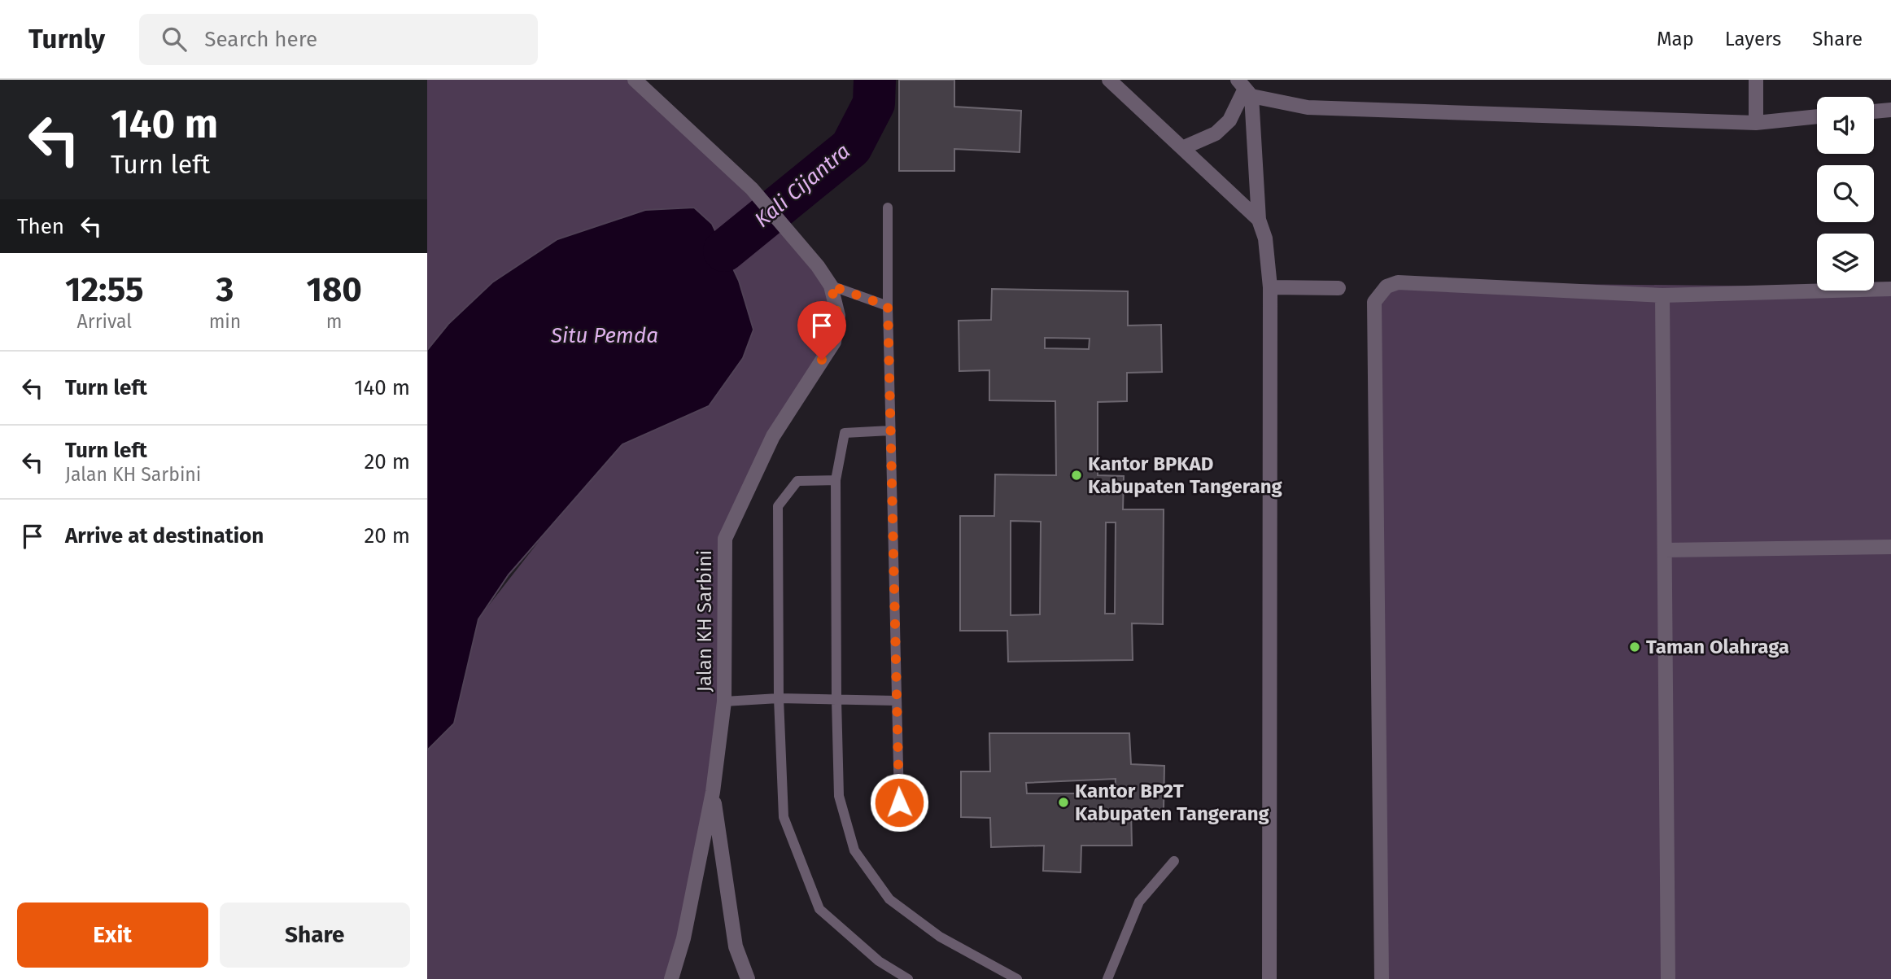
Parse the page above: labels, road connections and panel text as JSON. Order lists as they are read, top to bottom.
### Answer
{
  "streets": {
    "street": ["Jalan KH Sarbini"]
  },
  "water": ["Kali Cijantra", "Situ Pemda"],
  "places": ["Kantor BPKAD Kabupaten Tangerang", "Taman Olahraga", "Kantor BP2T Kabupaten Tangerang"],
  "page": {
    "header": "Turnly",
    "search": "Search here",
    "nav": ["Map", "Layers", "Share"],
    "turn": ["140 m", "Turn left"],
    "then": "Then",
    "eta": [
      "12:55",
      "Arrival",
      "3",
      "min",
      "180",
      "m"
    ],
    "list": [
      {
        "name": "Turn left",
        "value": "140 m"
      },
      {
        "name": "Turn left",
        "note": "Jalan KH Sarbini",
        "value": "20 m"
      },
      {
        "name": "Arrive at destination",
        "value": "20 m"
      }
    ],
    "buttons": ["Exit", "Share"]
  }
}
